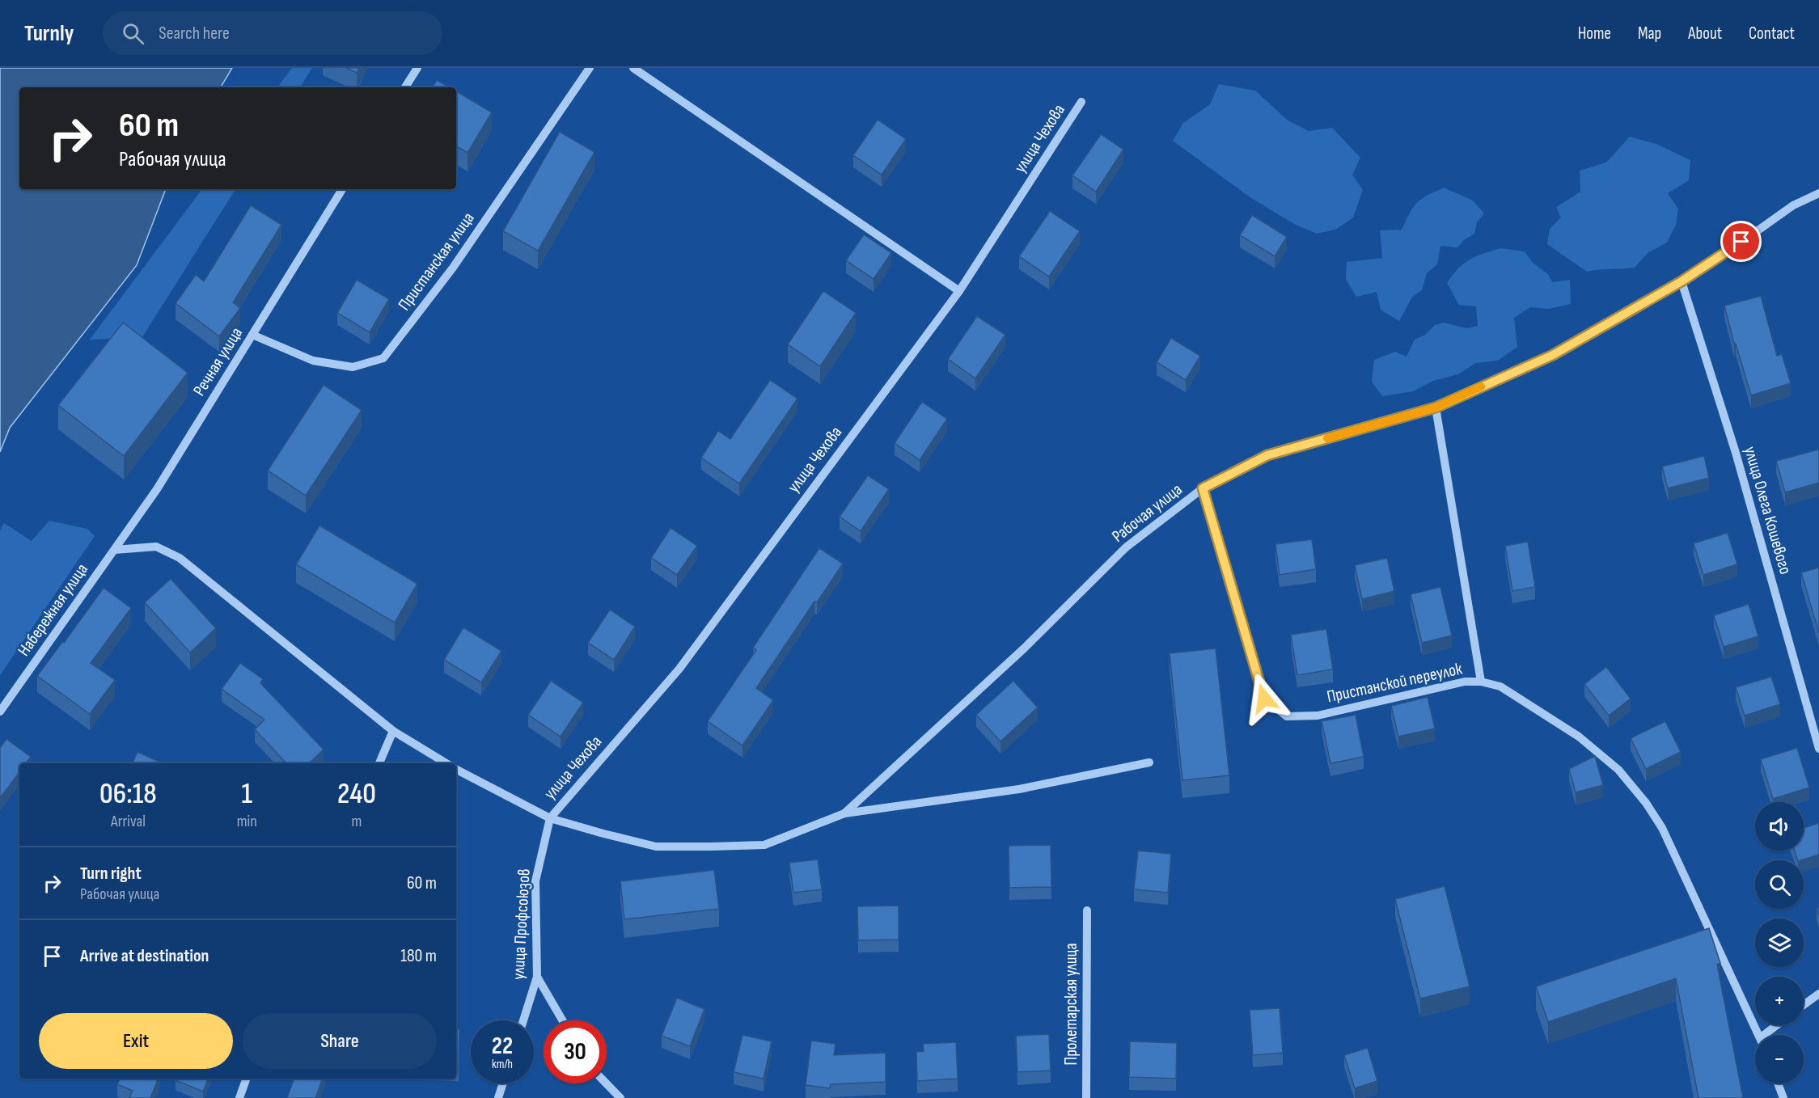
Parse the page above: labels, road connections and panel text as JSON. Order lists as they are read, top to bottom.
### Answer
{
  "streets": {
    "street": [
      "улица Чехова",
      "Пристанская улица",
      "Речная улица",
      "улица Олега Кошевого",
      "Рабочая улица",
      "Набережная улица",
      "Пристанской переулок",
      "улица Профсоюзов",
      "Пролетарская улица"
    ]
  },
  "crossings": [
    ["улица Чехова", "улица Профсоюзов"],
    ["Пристанская улица", "Речная улица"],
    ["Речная улица", "Набережная улица"],
    ["улица Олега Кошевого", "Рабочая улица"],
    ["Рабочая улица", "Пристанской переулок"]
  ],
  "page": {
    "header": "Turnly",
    "search": "Search here",
    "nav": [
      "Home",
      "Map",
      "About",
      "Contact"
    ],
    "turn": ["60 m", "Рабочая улица"],
    "eta": [
      "06:18",
      "Arrival",
      "1",
      "min",
      "240",
      "m"
    ],
    "map_buttons": ["+", "−"],
    "list": [
      {
        "name": "Turn right",
        "note": "Рабочая улица",
        "value": "60 m"
      },
      {
        "name": "Arrive at destination",
        "value": "180 m"
      }
    ],
    "buttons": ["Exit", "Share"],
    "speed": "22 km/h",
    "limit": "30"
  }
}
